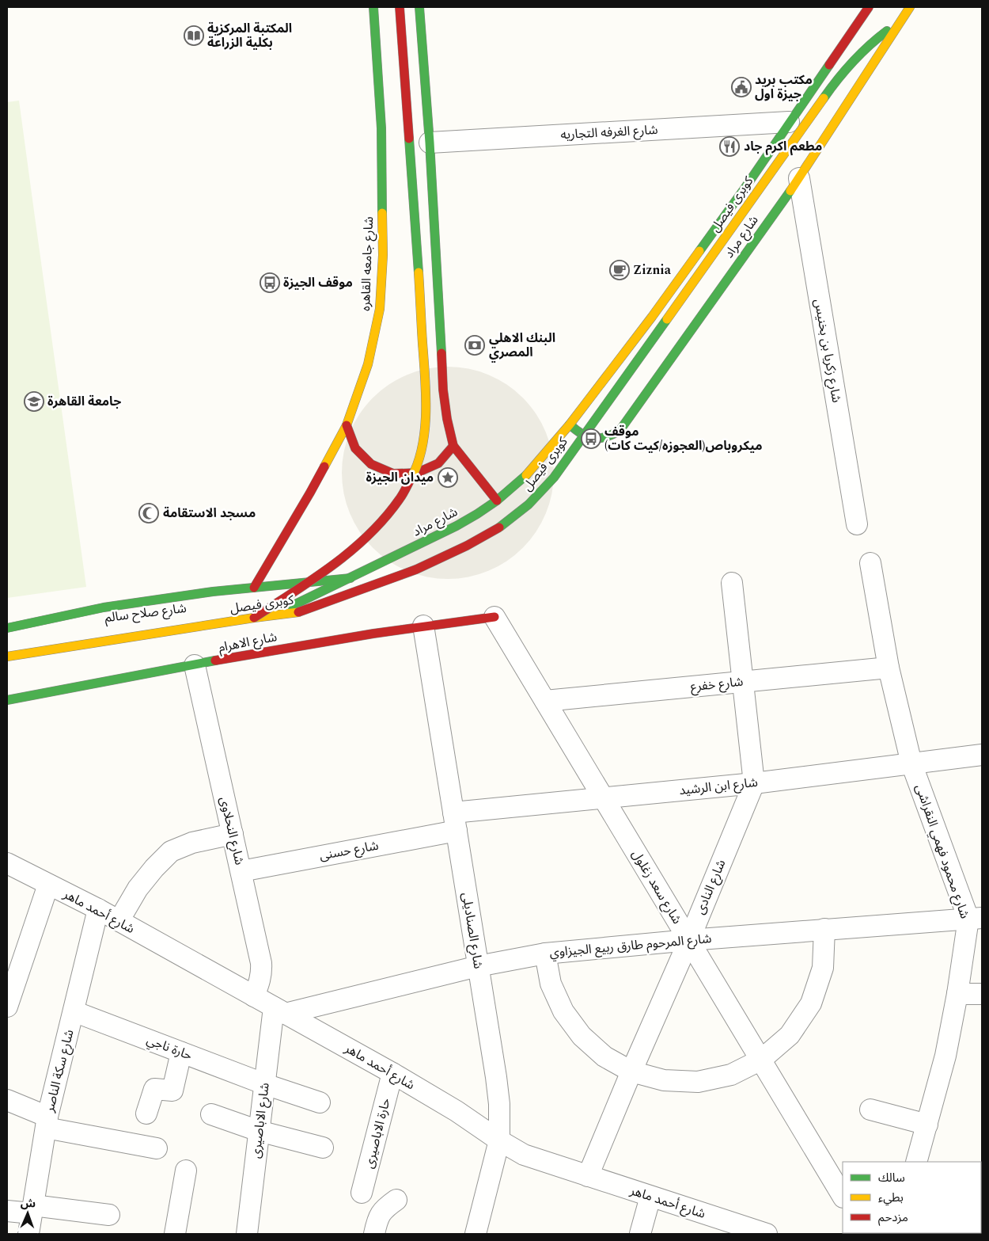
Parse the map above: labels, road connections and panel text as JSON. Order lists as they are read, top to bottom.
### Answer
{
  "streets": {
    "main road": [
      "كوبرى فيصل",
      "شارع مراد",
      "شارع جامعه القاهره",
      "شارع صلاح سالم",
      "شارع الاهرام"
    ],
    "street": [
      "شارع الغرفه التجاريه",
      "شارع زكريا بن بخنيس",
      "شارع خفرع",
      "شارع ابن الرشيد",
      "شارع النحلاوى",
      "شارع حسنى",
      "شارع محمود فهمي النقراشى",
      "شارع سعد زغلول",
      "شارع النادى",
      "شارع أحمد ماهر",
      "شارع الصناديلى",
      "شارع المرحوم طارق ربيع الجيزاوي",
      "حارة ناجي",
      "شارع سكة الناصر",
      "شارع الاباصيرى",
      "حارة الاباصيرى"
    ]
  },
  "crossings": [
    ["شارع الغرفه التجاريه", "شارع مراد"],
    ["كوبرى فيصل", "شارع مراد"],
    ["شارع مراد", "شارع زكريا بن بخنيس"],
    ["شارع مراد", "شارع صلاح سالم"],
    ["شارع الاهرام", "شارع النحلاوى"],
    ["شارع الاهرام", "شارع سعد زغلول"],
    ["شارع الاهرام", "شارع الصناديلى"],
    ["شارع خفرع", "شارع محمود فهمي النقراشى"],
    ["شارع خفرع", "شارع سعد زغلول"],
    ["شارع خفرع", "شارع النادى"],
    ["شارع ابن الرشيد", "شارع حسنى"],
    ["شارع ابن الرشيد", "شارع محمود فهمي النقراشى"],
    ["شارع ابن الرشيد", "شارع سعد زغلول"],
    ["شارع ابن الرشيد", "شارع النادى"],
    ["شارع ابن الرشيد", "شارع الصناديلى"],
    ["شارع النحلاوى", "شارع حسنى"],
    ["شارع النحلاوى", "شارع أحمد ماهر"],
    ["شارع حسنى", "شارع الصناديلى"],
    ["شارع محمود فهمي النقراشى", "شارع المرحوم طارق ربيع الجيزاوي"],
    ["شارع سعد زغلول", "شارع النادى"],
    ["شارع سعد زغلول", "شارع المرحوم طارق ربيع الجيزاوي"],
    ["شارع النادى", "شارع أحمد ماهر"],
    ["شارع النادى", "شارع المرحوم طارق ربيع الجيزاوي"],
    ["شارع أحمد ماهر", "شارع الصناديلى"],
    ["شارع أحمد ماهر", "شارع المرحوم طارق ربيع الجيزاوي"],
    ["شارع أحمد ماهر", "شارع سكة الناصر"],
    ["شارع أحمد ماهر", "شارع الاباصيرى"],
    ["شارع أحمد ماهر", "حارة الاباصيرى"],
    ["شارع الصناديلى", "شارع المرحوم طارق ربيع الجيزاوي"],
    ["شارع المرحوم طارق ربيع الجيزاوي", "شارع الاباصيرى"],
    ["حارة ناجي", "شارع سكة الناصر"],
    ["حارة ناجي", "شارع الاباصيرى"]
  ],
  "places": {
    "library": ["المكتبة المركزية بكلية الزراعة"],
    "public building": ["مكتب بريد جيزة اول"],
    "restaurant": ["مطعم اكرم جاد"],
    "cafe": ["Ziznia"],
    "bus stop": ["موقف الجيزة", "موقف ميكروباص(العجوزه/كيت كات)"],
    "bank": ["البنك الاهلي المصري"],
    "school or university": ["جامعة القاهرة"],
    "place": ["ميدان الجيزة"],
    "mosque": ["مسجد الاستقامة"]
  },
  "legend": ["سالك", "بطيء", "مزدحم"],
  "north": "top"
}
